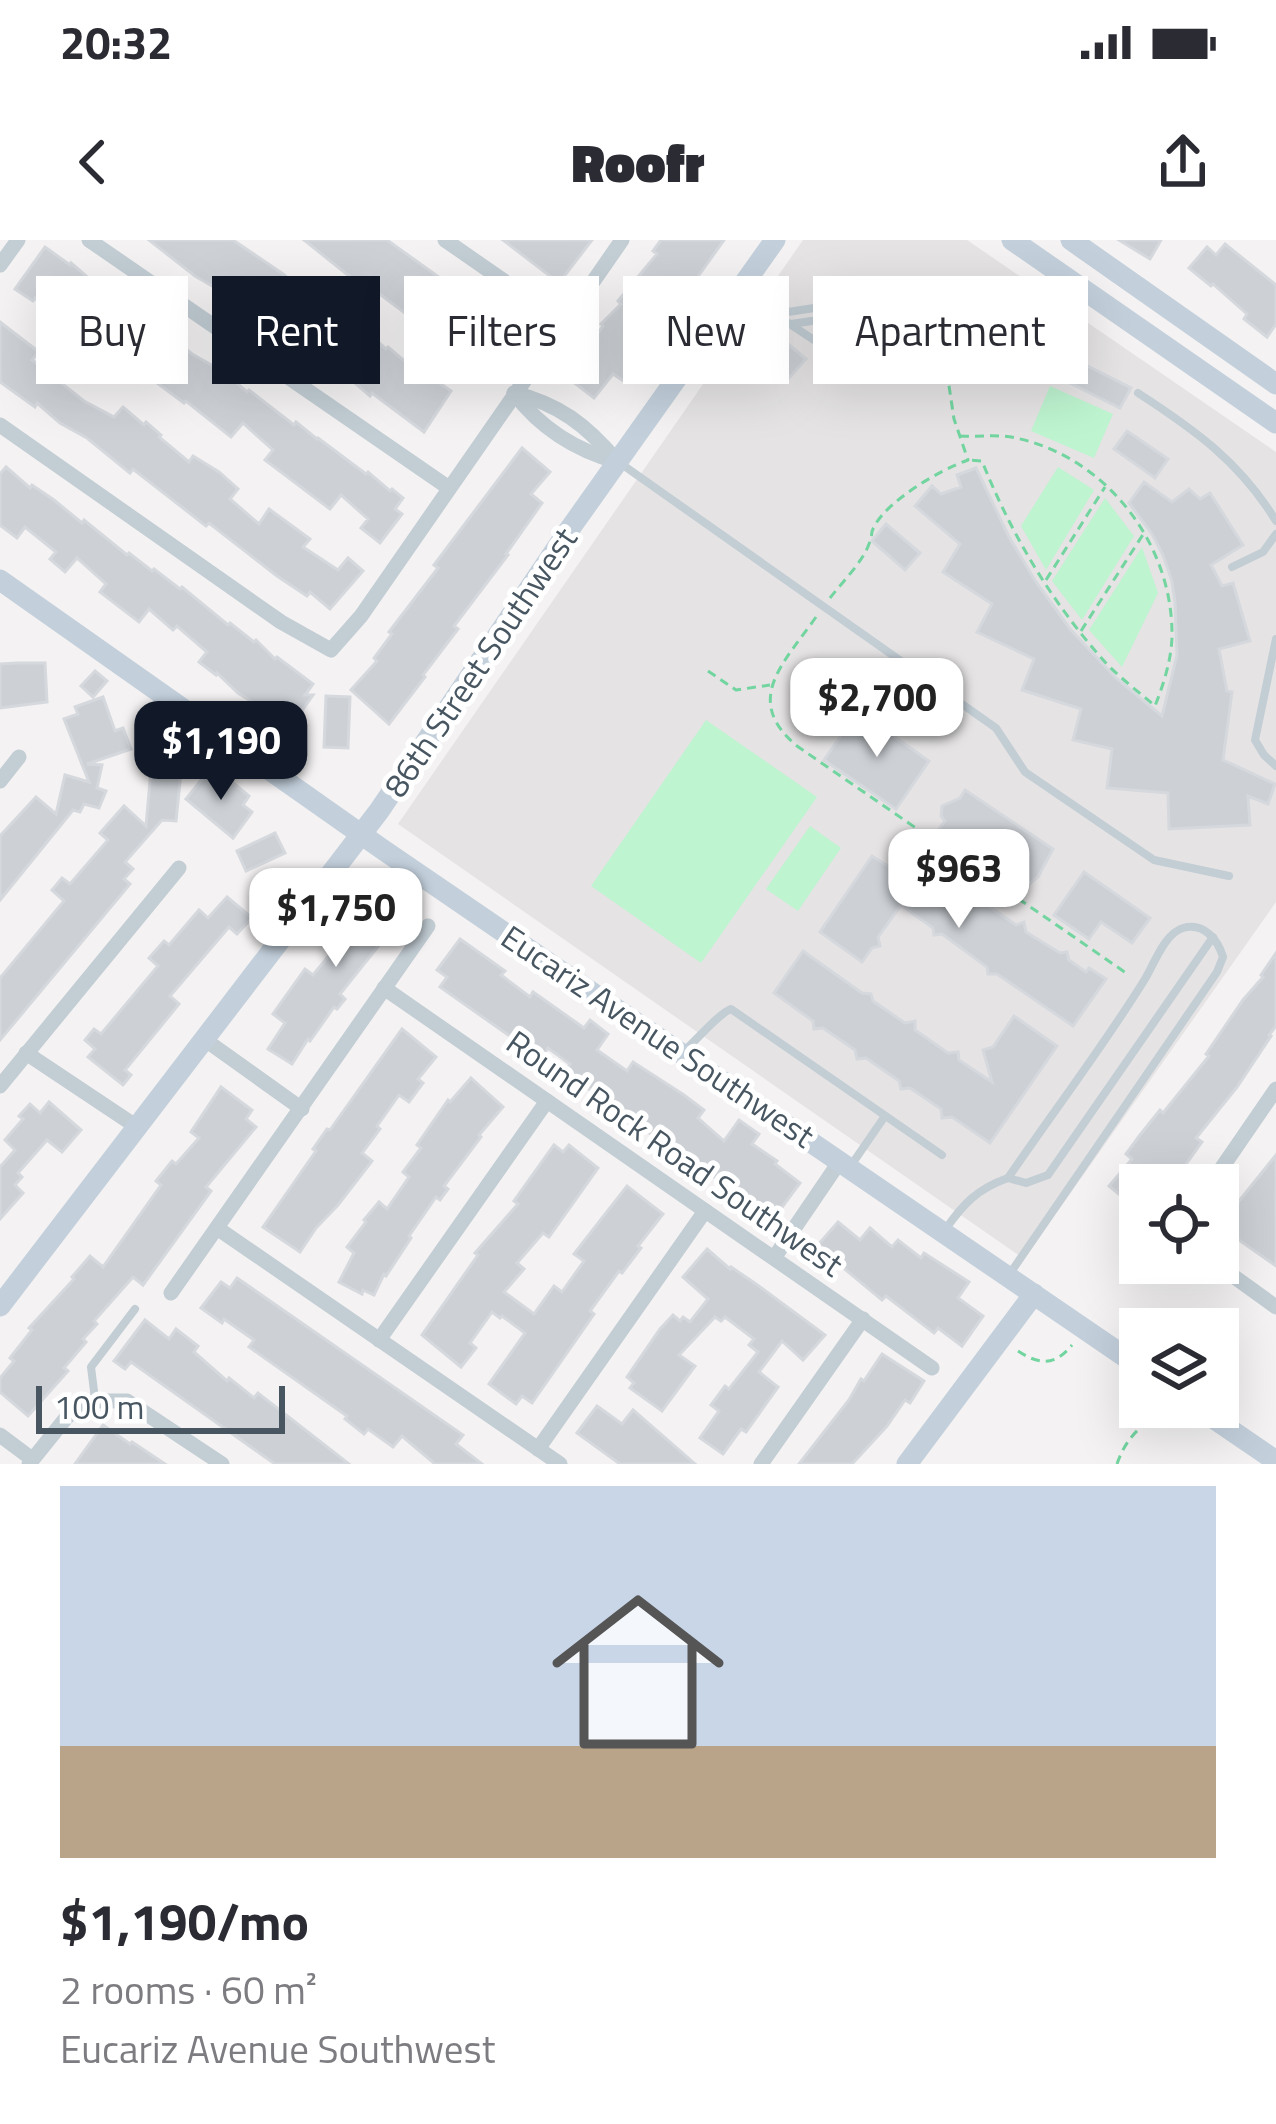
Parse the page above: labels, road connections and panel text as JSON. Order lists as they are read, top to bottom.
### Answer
{
  "streets": {
    "street": ["86th Street Southwest", "Eucariz Avenue Southwest", "Round Rock Road Southwest"]
  },
  "crossings": [
    ["86th Street Southwest", "Eucariz Avenue Southwest"]
  ],
  "scale_bar": "100 m",
  "page": {
    "status": "20:32",
    "header": "Roofr",
    "chip": [
      "Buy",
      "Rent",
      "Filters",
      "New",
      "Apartment"
    ],
    "price": [
      "$2,700",
      "$1,190",
      "$963",
      "$1,750"
    ],
    "scale": "100 m",
    "list": [
      {
        "name": "$1,190/mo",
        "note": "2 rooms · 60 m² · Eucariz Avenue Southwest"
      }
    ]
  }
}
